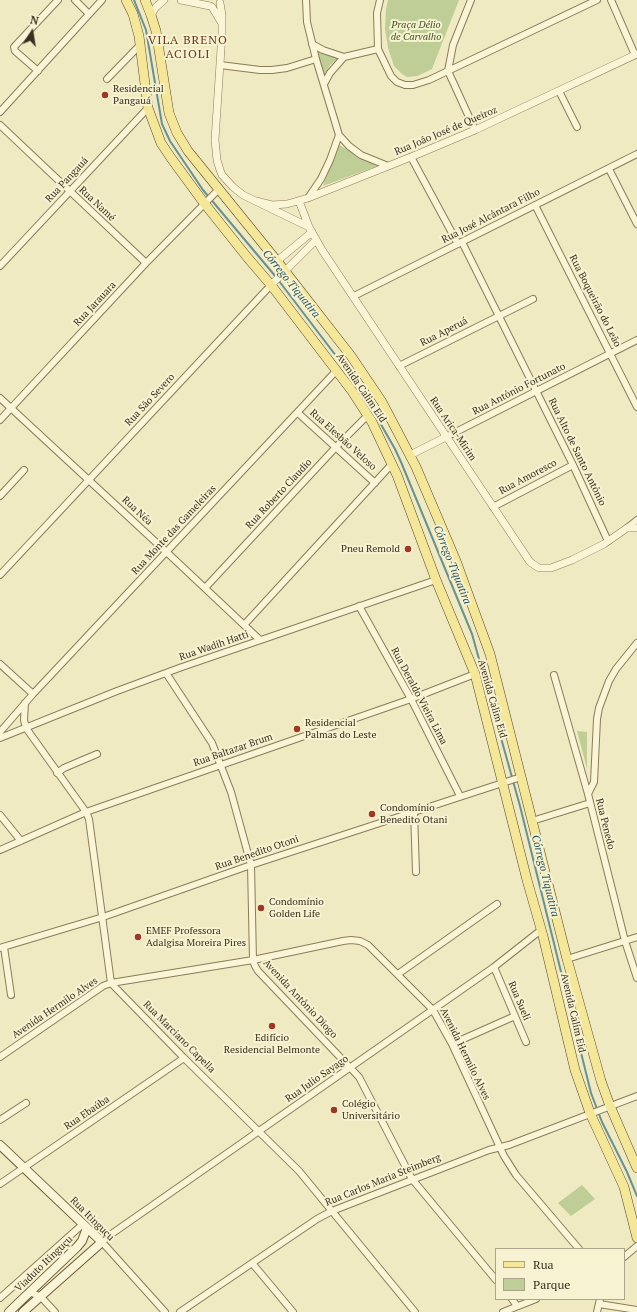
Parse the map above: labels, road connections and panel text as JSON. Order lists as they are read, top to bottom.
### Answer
{
  "streets": {
    "main road": ["Avenida Calim Eid", "Rua Itinguçu", "Viaduto Itinguçu"],
    "street": [
      "Rua João José de Queiroz",
      "Rua Pangauá",
      "Rua Namé",
      "Rua José Alcântara Filho",
      "Rua Boqueirão do Leão",
      "Rua Jarauara",
      "Rua Aperuá",
      "Rua Antônio Fortunato",
      "Rua São Severo",
      "Rua Arica-Mirim",
      "Rua Elesbão Veloso",
      "Rua Alto de Santo Antônio",
      "Rua Amoresco",
      "Rua Roberto Claudio",
      "Rua Néa",
      "Rua Monte das Gameleiras",
      "Rua Wadih Hatti",
      "Rua Deraldo Vieira Lima",
      "Rua Baltazar Brum",
      "Rua Penedo",
      "Rua Benedito Otoni",
      "Avenida Antônio Diogo",
      "Rua Sueli",
      "Avenida Hermilo Alves",
      "Rua Marciano Capella",
      "Rua Julio Sayago",
      "Rua Ebaúba",
      "Rua Carlos Maria Steimberg"
    ]
  },
  "crossings": [
    ["Rua João José de Queiroz", "Rua Arica-Mirim"],
    ["Rua João José de Queiroz", "Rua Alto de Santo Antônio"],
    ["Rua Pangauá", "Rua Namé"],
    ["Rua Pangauá", "Avenida Calim Eid"],
    ["Rua Namé", "Rua Jarauara"],
    ["Rua José Alcântara Filho", "Rua Boqueirão do Leão"],
    ["Rua José Alcântara Filho", "Rua Arica-Mirim"],
    ["Rua José Alcântara Filho", "Rua Alto de Santo Antônio"],
    ["Rua Boqueirão do Leão", "Rua Antônio Fortunato"],
    ["Rua Jarauara", "Avenida Calim Eid"],
    ["Rua Jarauara", "Rua Néa"],
    ["Rua Aperuá", "Rua Arica-Mirim"],
    ["Rua Aperuá", "Rua Alto de Santo Antônio"],
    ["Avenida Calim Eid", "Rua Antônio Fortunato"],
    ["Avenida Calim Eid", "Rua São Severo"],
    ["Avenida Calim Eid", "Rua Roberto Claudio"],
    ["Avenida Calim Eid", "Rua Monte das Gameleiras"],
    ["Avenida Calim Eid", "Rua Wadih Hatti"],
    ["Avenida Calim Eid", "Rua Baltazar Brum"],
    ["Avenida Calim Eid", "Rua Benedito Otoni"],
    ["Avenida Calim Eid", "Rua Julio Sayago"],
    ["Avenida Calim Eid", "Rua Carlos Maria Steimberg"],
    ["Rua Antônio Fortunato", "Rua Arica-Mirim"],
    ["Rua Antônio Fortunato", "Rua Alto de Santo Antônio"],
    ["Rua São Severo", "Rua Arica-Mirim"],
    ["Rua São Severo", "Rua Néa"],
    ["Rua Arica-Mirim", "Rua Alto de Santo Antônio"],
    ["Rua Arica-Mirim", "Rua Amoresco"],
    ["Rua Elesbão Veloso", "Rua Roberto Claudio"],
    ["Rua Elesbão Veloso", "Rua Monte das Gameleiras"],
    ["Rua Alto de Santo Antônio", "Rua Amoresco"],
    ["Rua Roberto Claudio", "Rua Néa"],
    ["Rua Néa", "Rua Monte das Gameleiras"],
    ["Rua Néa", "Rua Wadih Hatti"],
    ["Rua Wadih Hatti", "Rua Deraldo Vieira Lima"],
    ["Rua Wadih Hatti", "Avenida Antônio Diogo"],
    ["Rua Deraldo Vieira Lima", "Rua Baltazar Brum"],
    ["Rua Deraldo Vieira Lima", "Rua Benedito Otoni"],
    ["Rua Baltazar Brum", "Avenida Antônio Diogo"],
    ["Rua Benedito Otoni", "Avenida Antônio Diogo"],
    ["Avenida Antônio Diogo", "Avenida Hermilo Alves"],
    ["Avenida Antônio Diogo", "Rua Julio Sayago"],
    ["Avenida Antônio Diogo", "Rua Carlos Maria Steimberg"],
    ["Rua Sueli", "Rua Julio Sayago"],
    ["Avenida Hermilo Alves", "Rua Marciano Capella"],
    ["Avenida Hermilo Alves", "Rua Julio Sayago"],
    ["Avenida Hermilo Alves", "Rua Carlos Maria Steimberg"],
    ["Rua Marciano Capella", "Rua Julio Sayago"],
    ["Rua Marciano Capella", "Rua Ebaúba"],
    ["Rua Marciano Capella", "Rua Carlos Maria Steimberg"],
    ["Rua Julio Sayago", "Rua Itinguçu"],
    ["Rua Julio Sayago", "Viaduto Itinguçu"],
    ["Rua Ebaúba", "Rua Itinguçu"],
    ["Rua Itinguçu", "Viaduto Itinguçu"]
  ],
  "districts": ["VILA BRENO ACIOLI"],
  "water": ["Córrego Tiquatira"],
  "parks": ["Praça Délio de Carvalho"],
  "places": [
    "Residencial Pangauá",
    "Pneu Remold",
    "Residencial Palmas do Leste",
    "Condomínio Benedito Otani",
    "Condomínio Golden Life",
    "EMEF Professora Adalgisa Moreira Pires",
    "Edifício Residencial Belmonte",
    "Colégio Universitário"
  ],
  "legend": ["Rua", "Parque"],
  "north": "top"
}
